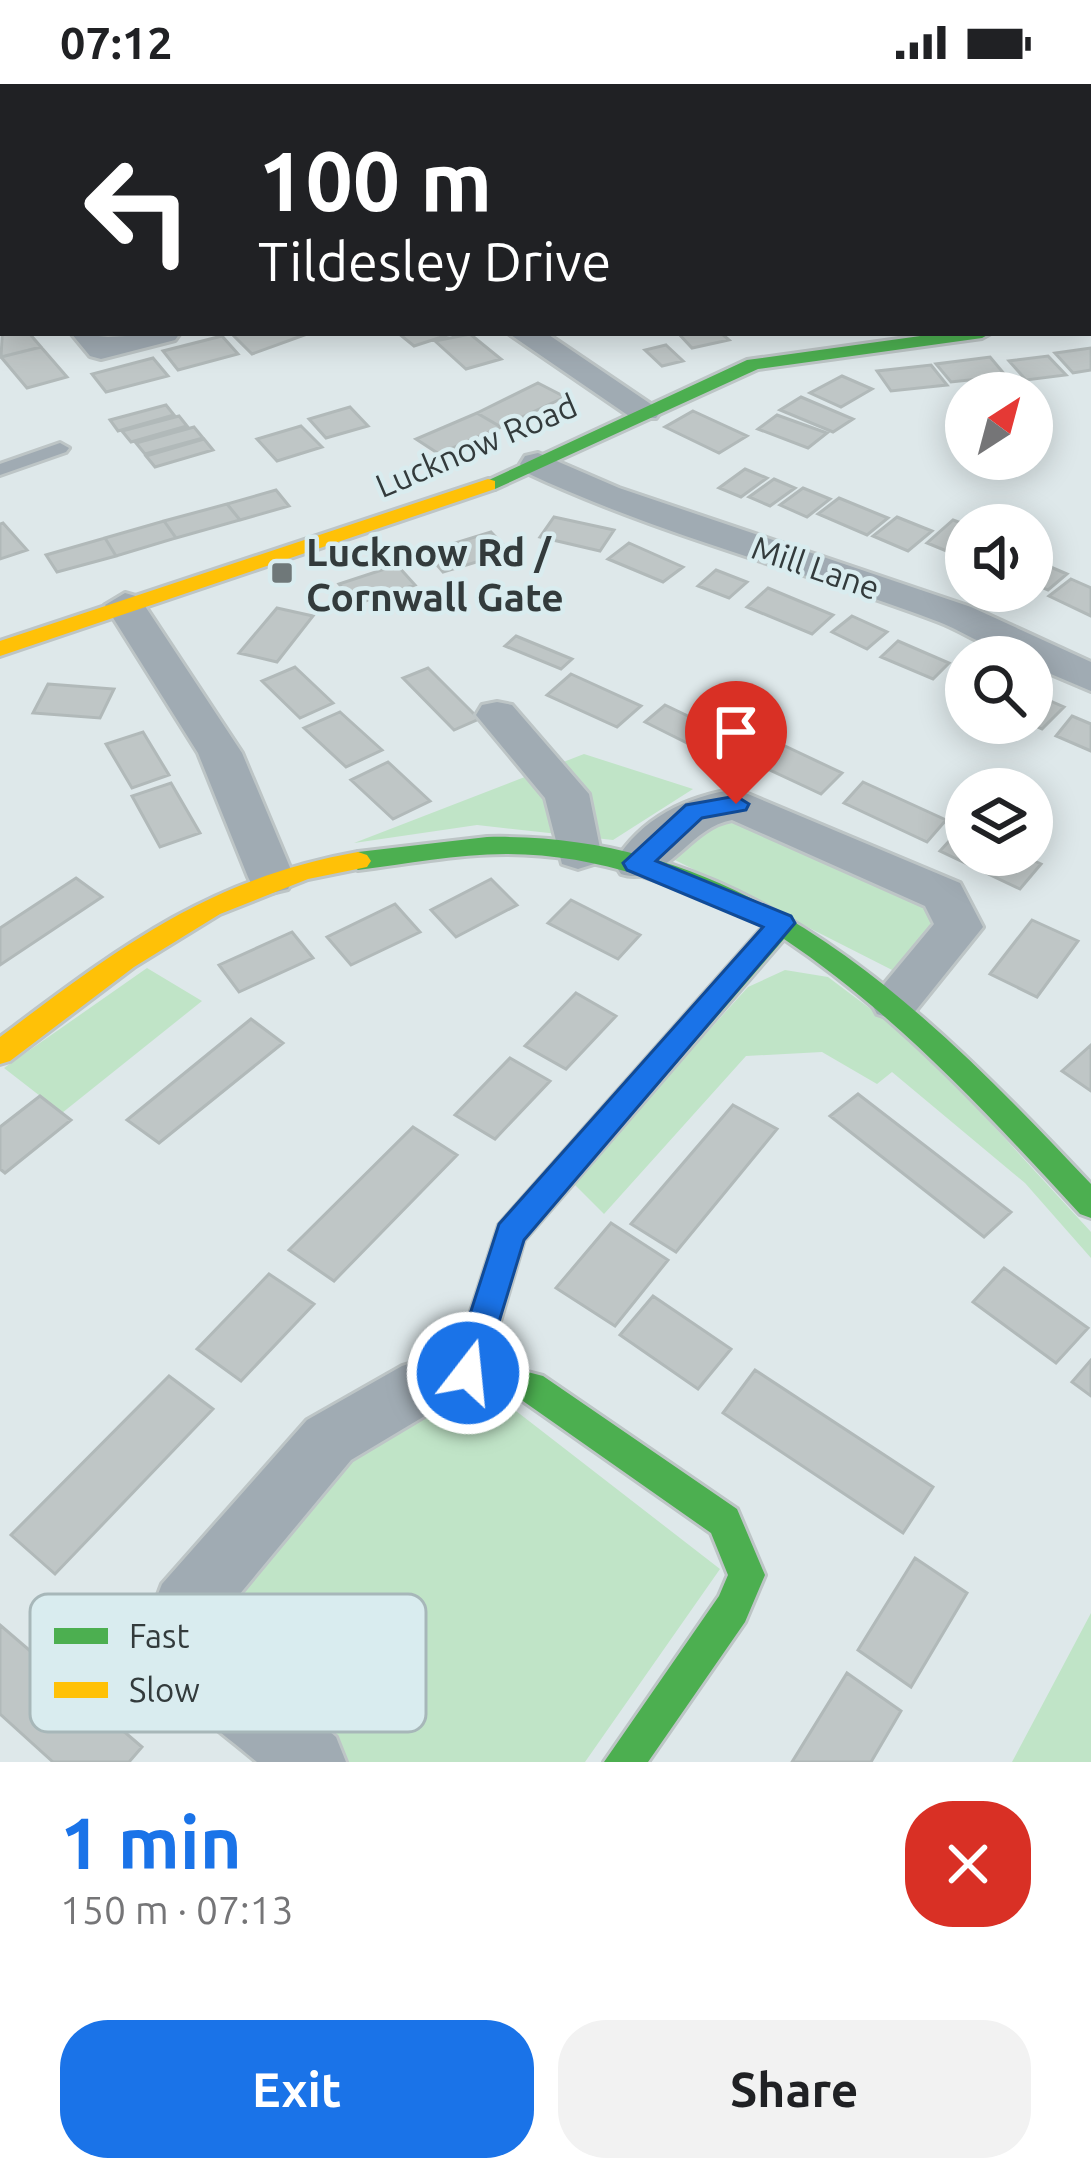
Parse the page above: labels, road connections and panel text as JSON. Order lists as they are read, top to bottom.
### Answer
{
  "streets": {
    "street": ["Lucknow Road", "Mill Lane"]
  },
  "crossings": [
    ["Lucknow Road", "Mill Lane"]
  ],
  "places": {
    "transit": ["Lucknow Rd / Cornwall Gate"]
  },
  "legend": ["Fast", "Slow"],
  "north": "top right",
  "page": {
    "status": "07:12",
    "turn": ["100 m", "Tildesley Drive"],
    "heading": ["1 min", "150 m · 07:13"],
    "buttons": ["Exit", "Share"]
  }
}
